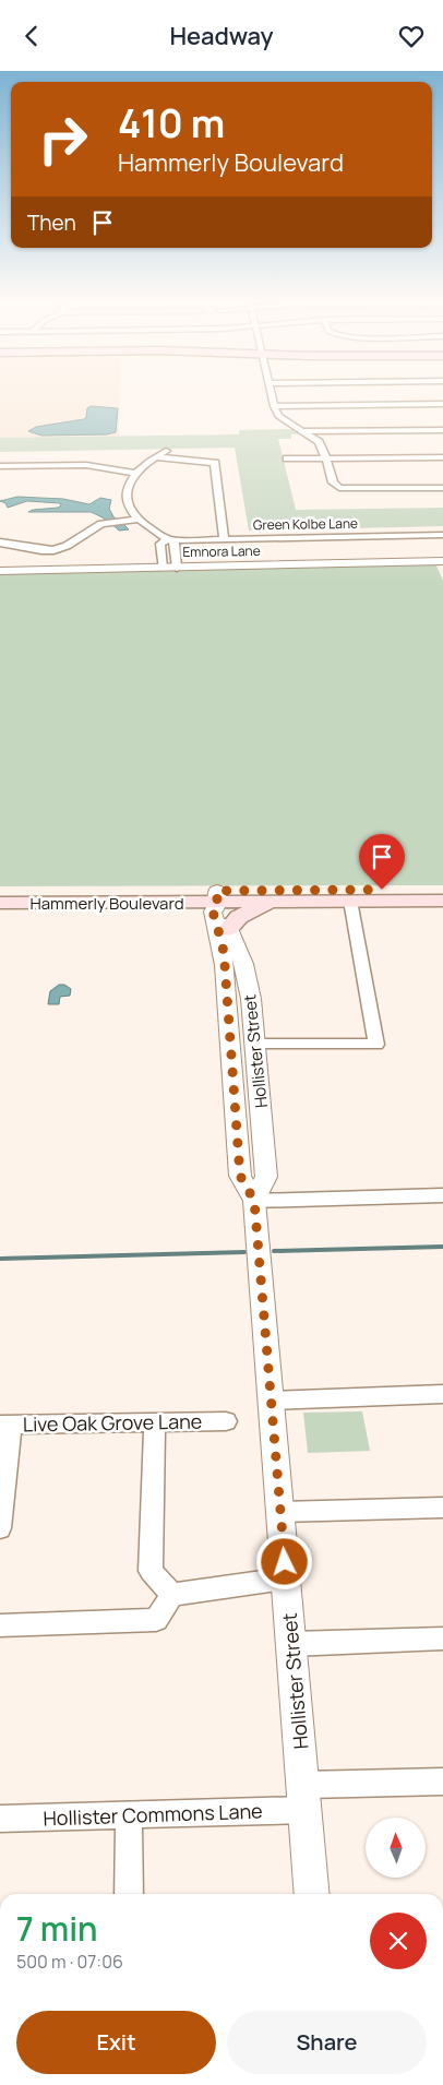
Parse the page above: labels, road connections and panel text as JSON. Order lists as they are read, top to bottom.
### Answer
{
  "streets": {
    "main road": ["Hammerly Boulevard"],
    "street": [
      "Green Kolbe Lane",
      "Emnora Lane",
      "Hollister Street",
      "Live Oak Grove Lane",
      "Hollister Commons Lane"
    ]
  },
  "crossings": [
    ["Hammerly Boulevard", "Hollister Street"],
    ["Hollister Street", "Hollister Commons Lane"]
  ],
  "north": "top",
  "page": {
    "header": "Headway",
    "turn": ["410 m", "Hammerly Boulevard"],
    "then": "Then",
    "heading": ["7 min", "500 m · 07:06"],
    "buttons": ["Exit", "Share"]
  }
}
